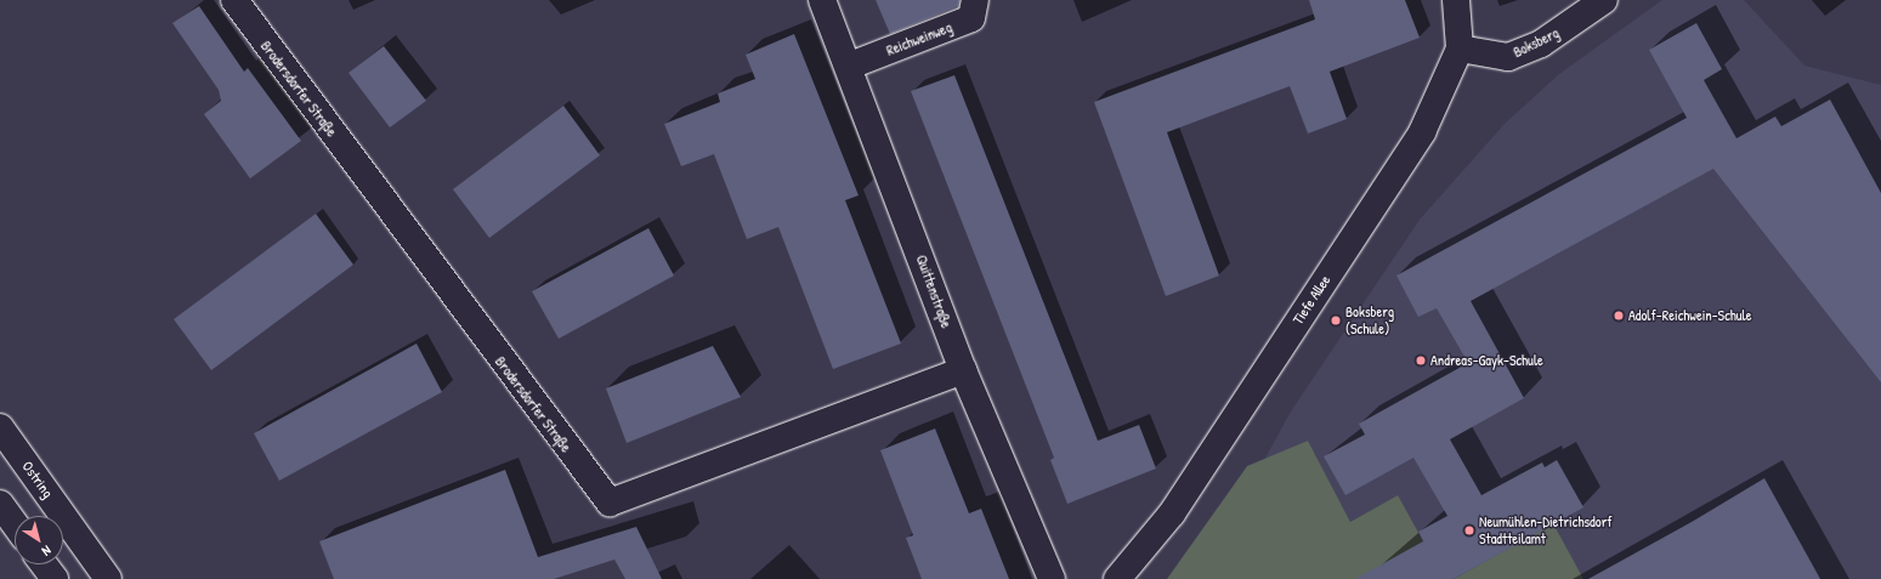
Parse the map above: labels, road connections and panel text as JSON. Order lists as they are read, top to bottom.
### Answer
{
  "streets": {
    "street": [
      "Reichweinweg",
      "Boksberg",
      "Brodersdorfer Straße",
      "Quittenstraße",
      "Tiefe Allee",
      "Ostring"
    ]
  },
  "crossings": [
    ["Reichweinweg", "Quittenstraße"],
    ["Boksberg", "Tiefe Allee"],
    ["Brodersdorfer Straße", "Quittenstraße"]
  ],
  "places": [
    "Adolf-Reichwein-Schule",
    "Boksberg (Schule)",
    "Andreas-Gayk-Schule",
    "Neumühlen-Dietrichsdorf Stadtteilamt"
  ],
  "north": "bottom right"
}
